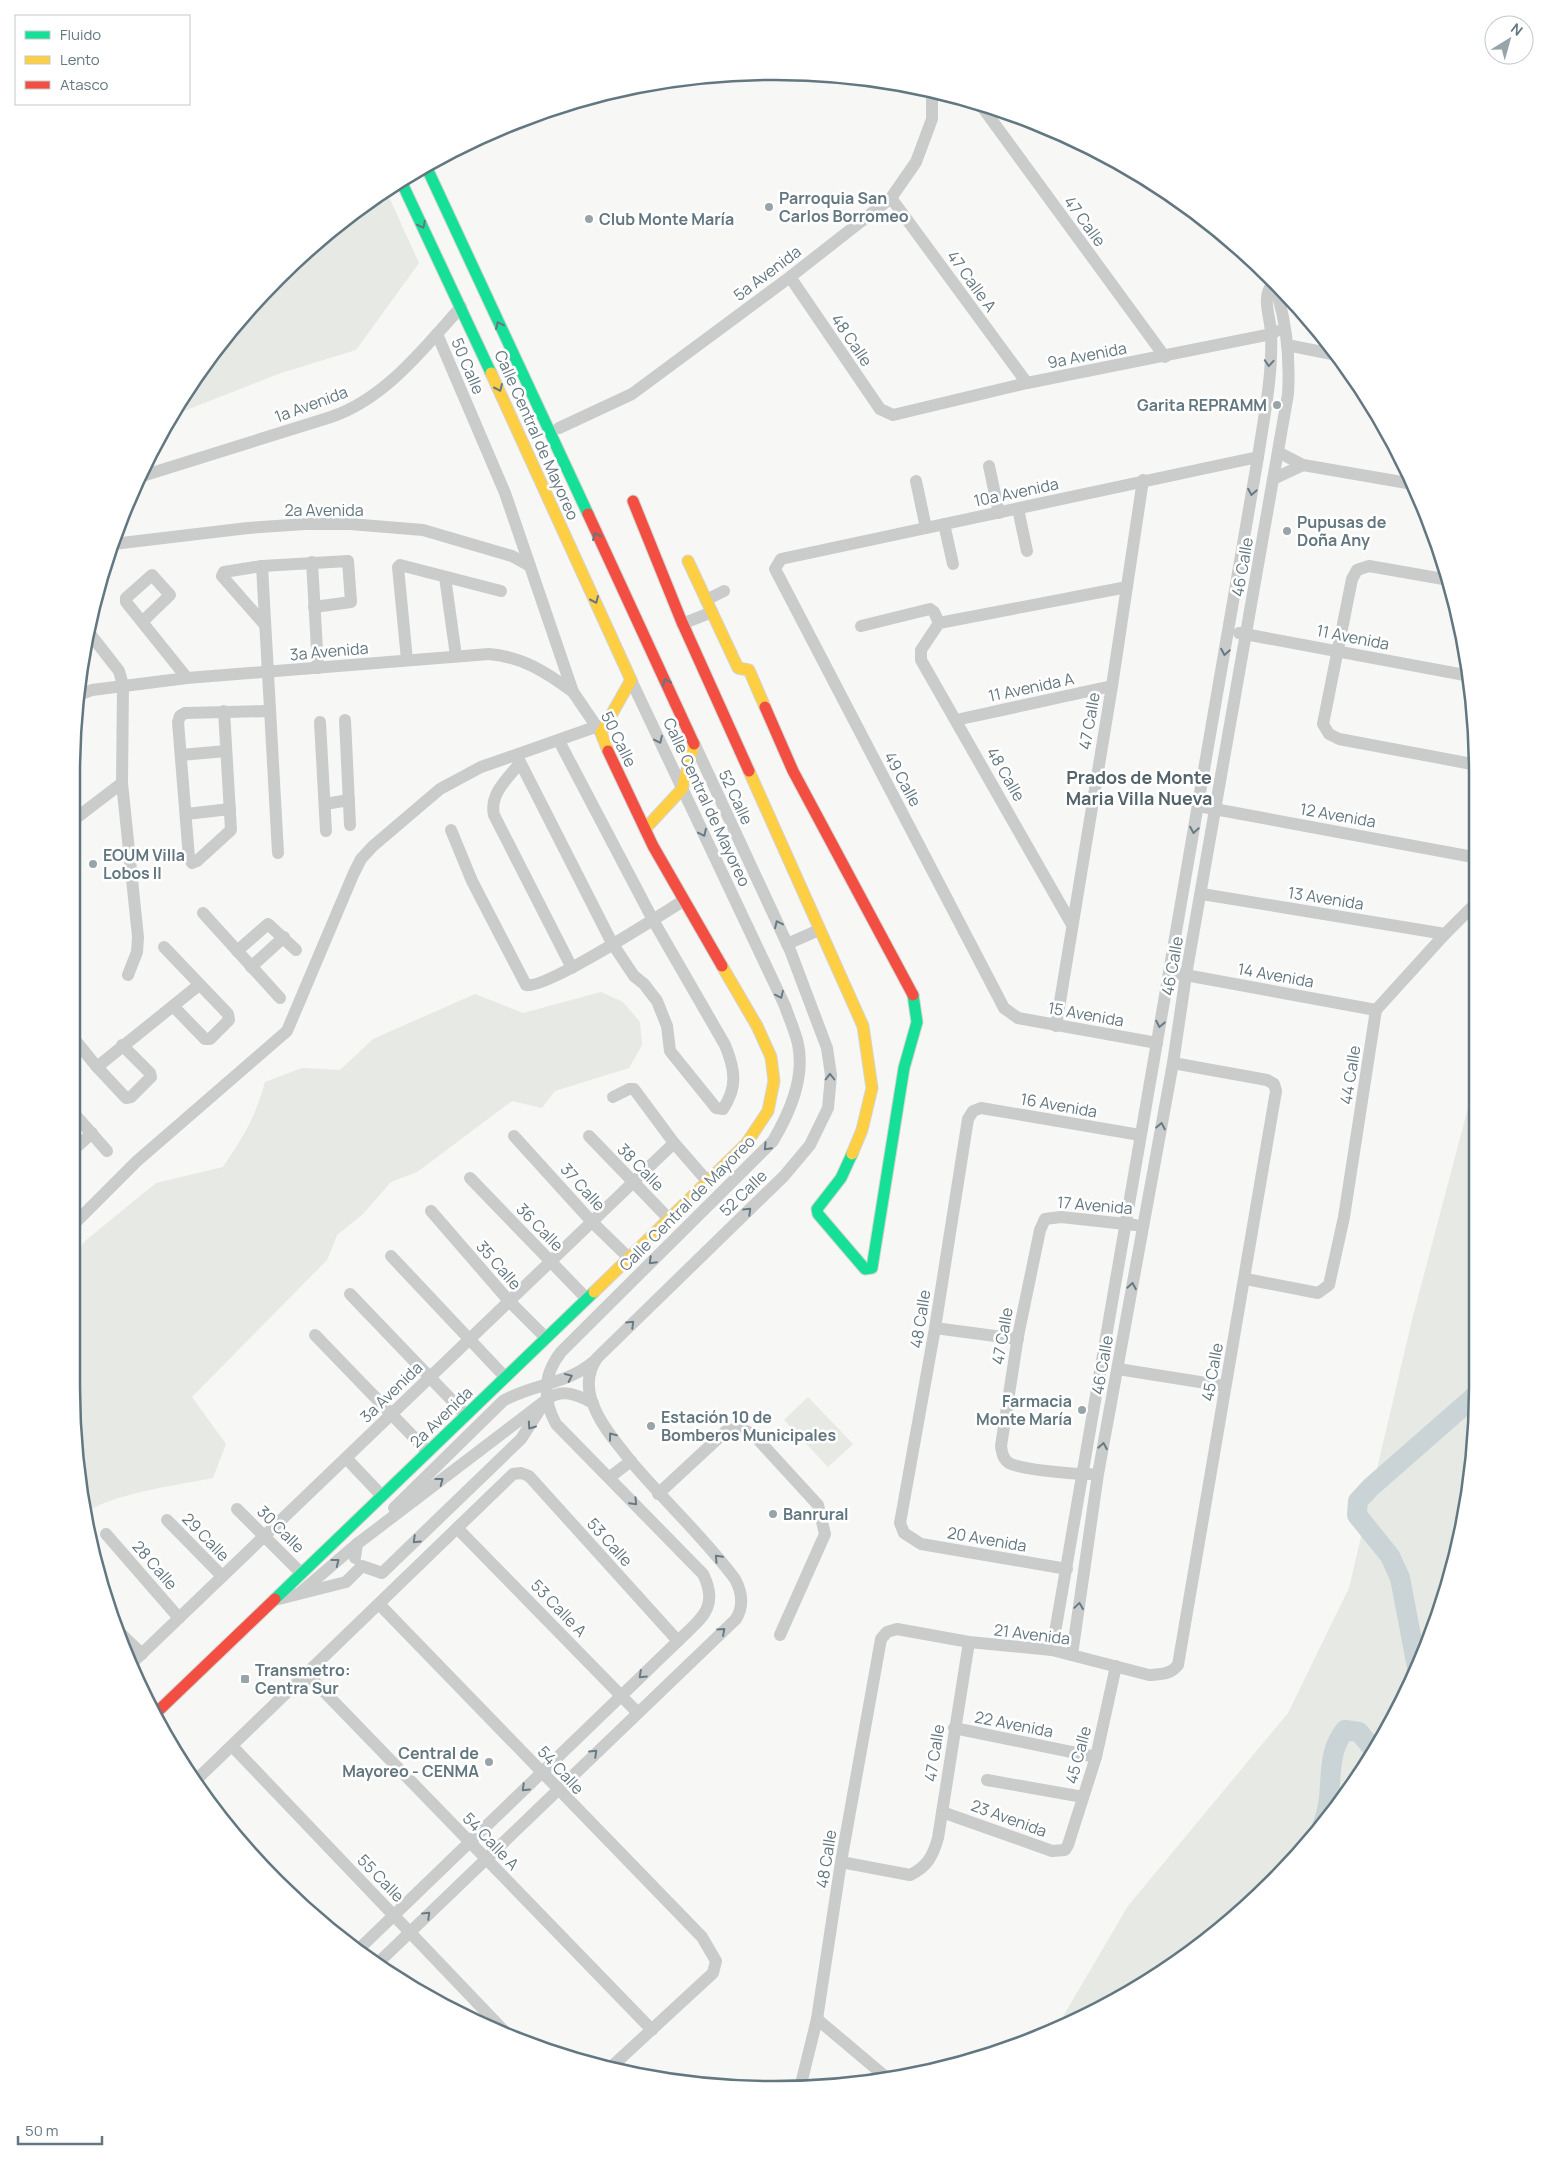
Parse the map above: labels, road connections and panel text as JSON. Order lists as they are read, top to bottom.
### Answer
{
  "streets": {
    "main road": ["50 Calle", "Calle Central de Mayoreo", "2a Avenida"],
    "street": [
      "47 Calle",
      "5a Avenida",
      "47 Calle A",
      "48 Calle",
      "9a Avenida",
      "1a Avenida",
      "10a Avenida",
      "46 Calle",
      "11 Avenida",
      "3a Avenida",
      "11 Avenida A",
      "49 Calle",
      "52 Calle",
      "12 Avenida",
      "13 Avenida",
      "14 Avenida",
      "15 Avenida",
      "44 Calle",
      "16 Avenida",
      "38 Calle",
      "37 Calle",
      "17 Avenida",
      "36 Calle",
      "35 Calle",
      "45 Calle",
      "30 Calle",
      "29 Calle",
      "20 Avenida",
      "53 Calle",
      "28 Calle",
      "53 Calle A",
      "21 Avenida",
      "22 Avenida",
      "54 Calle",
      "23 Avenida",
      "54 Calle A",
      "55 Calle"
    ]
  },
  "crossings": [
    ["47 Calle", "48 Calle"],
    ["47 Calle", "9a Avenida"],
    ["47 Calle", "10a Avenida"],
    ["47 Calle", "46 Calle"],
    ["47 Calle", "11 Avenida A"],
    ["47 Calle", "15 Avenida"],
    ["47 Calle", "17 Avenida"],
    ["47 Calle", "21 Avenida"],
    ["47 Calle", "22 Avenida"],
    ["47 Calle", "23 Avenida"],
    ["5a Avenida", "47 Calle A"],
    ["5a Avenida", "48 Calle"],
    ["47 Calle A", "9a Avenida"],
    ["48 Calle", "9a Avenida"],
    ["48 Calle", "11 Avenida A"],
    ["48 Calle", "16 Avenida"],
    ["48 Calle", "20 Avenida"],
    ["48 Calle", "21 Avenida"],
    ["9a Avenida", "46 Calle"],
    ["50 Calle", "1a Avenida"],
    ["50 Calle", "2a Avenida"],
    ["50 Calle", "3a Avenida"],
    ["1a Avenida", "Calle Central de Mayoreo"],
    ["Calle Central de Mayoreo", "52 Calle"],
    ["10a Avenida", "46 Calle"],
    ["10a Avenida", "49 Calle"],
    ["2a Avenida", "38 Calle"],
    ["2a Avenida", "37 Calle"],
    ["2a Avenida", "36 Calle"],
    ["2a Avenida", "35 Calle"],
    ["2a Avenida", "30 Calle"],
    ["46 Calle", "11 Avenida"],
    ["46 Calle", "12 Avenida"],
    ["46 Calle", "13 Avenida"],
    ["46 Calle", "14 Avenida"],
    ["46 Calle", "15 Avenida"],
    ["46 Calle", "16 Avenida"],
    ["46 Calle", "17 Avenida"],
    ["46 Calle", "45 Calle"],
    ["46 Calle", "20 Avenida"],
    ["46 Calle", "21 Avenida"],
    ["3a Avenida", "38 Calle"],
    ["3a Avenida", "37 Calle"],
    ["3a Avenida", "36 Calle"],
    ["3a Avenida", "35 Calle"],
    ["3a Avenida", "30 Calle"],
    ["3a Avenida", "29 Calle"],
    ["3a Avenida", "28 Calle"],
    ["49 Calle", "15 Avenida"],
    ["52 Calle", "53 Calle A"],
    ["14 Avenida", "44 Calle"],
    ["44 Calle", "45 Calle"],
    ["45 Calle", "21 Avenida"],
    ["45 Calle", "22 Avenida"],
    ["45 Calle", "23 Avenida"],
    ["53 Calle", "53 Calle A"],
    ["54 Calle", "54 Calle A"]
  ],
  "one_way": ["52 Calle"],
  "districts": ["Prados de Monte Maria Villa Nueva"],
  "places": {
    "other": [
      "Parroquia San Carlos Borromeo",
      "Club Monte María",
      "Garita REPRAMM",
      "Pupusas de Doña Any",
      "EOUM Villa Lobos II",
      "Farmacia Monte María",
      "Estación 10 de Bomberos Municipales",
      "Banrural",
      "Central de Mayoreo - CENMA"
    ],
    "transit": ["Transmetro: Centra Sur"]
  },
  "legend": ["Fluido", "Lento", "Atasco"],
  "scale_bar": "50 m",
  "north": "top right"
}
